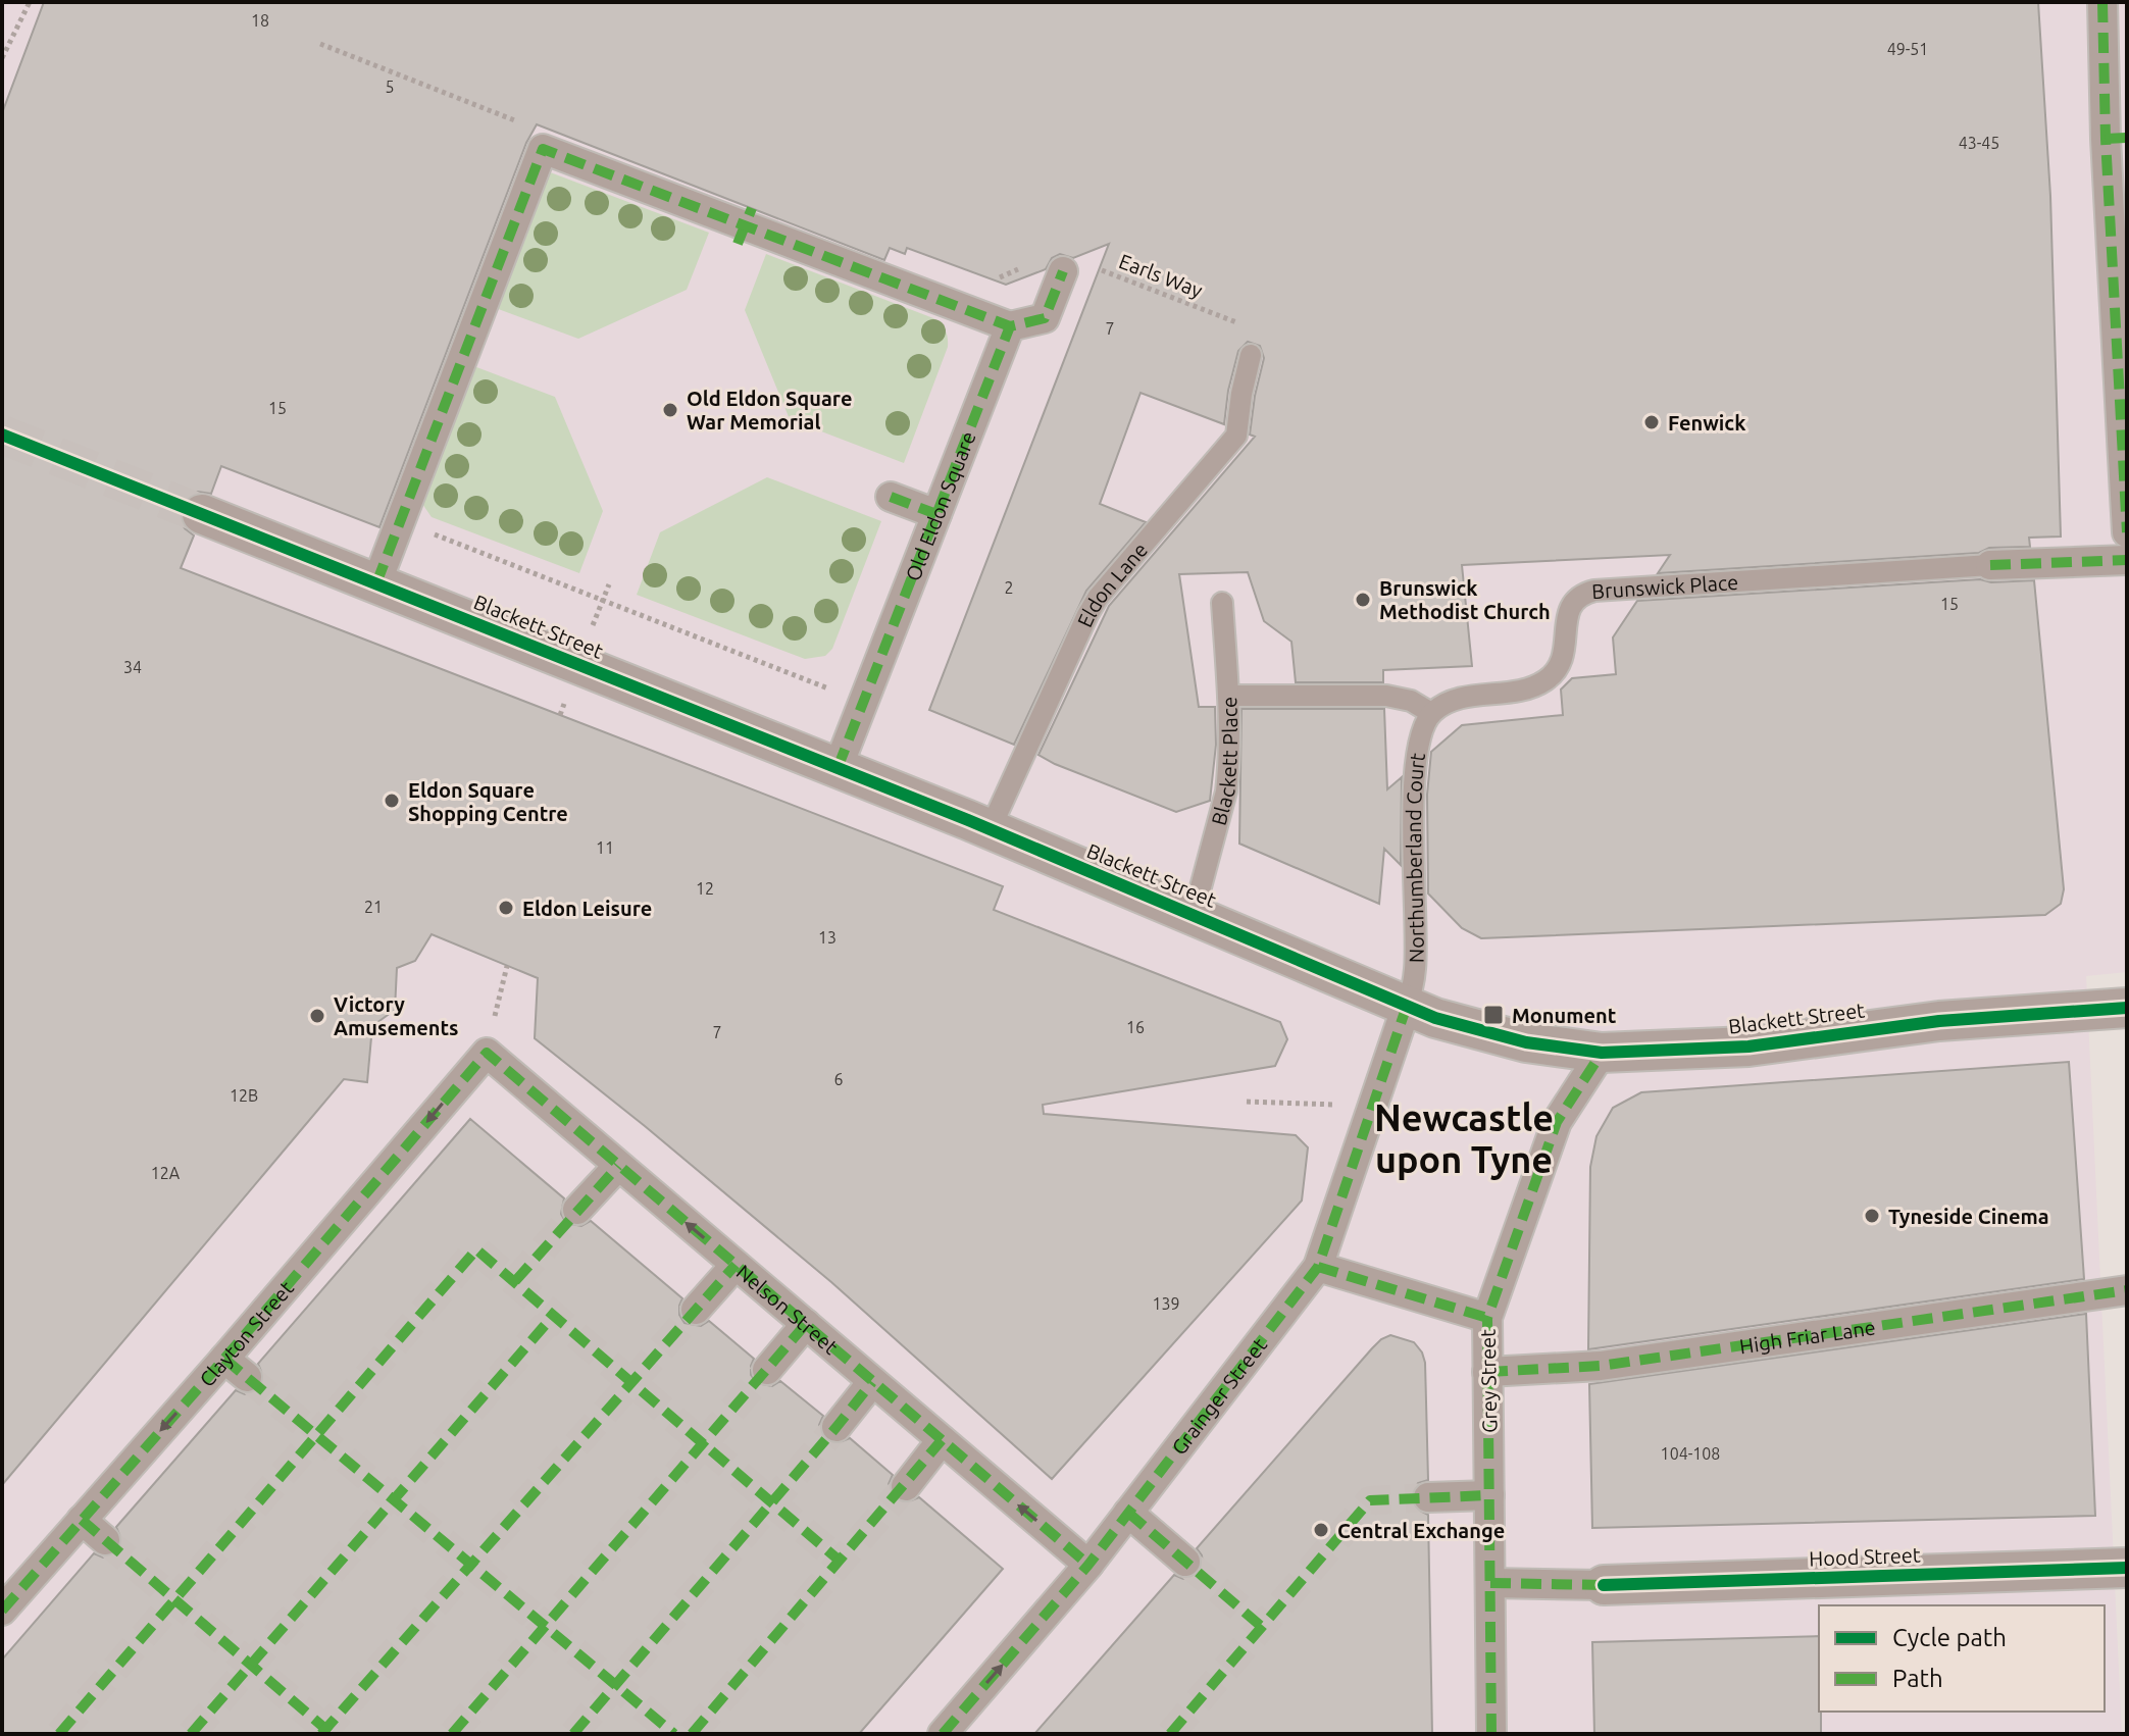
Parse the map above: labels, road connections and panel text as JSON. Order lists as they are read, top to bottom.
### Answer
{
  "streets": {
    "street": [
      "Old Eldon Square",
      "Brunswick Place",
      "Blackett Street",
      "Nelson Street",
      "Clayton Street",
      "High Friar Lane",
      "Grey Street",
      "Grainger Street",
      "Hood Street"
    ],
    "lane": ["Eldon Lane", "Blackett Place", "Northumberland Court"],
    "path": ["Earls Way"]
  },
  "crossings": [
    ["Earls Way", "Eldon Lane"],
    ["Old Eldon Square", "Blackett Street"],
    ["Eldon Lane", "Blackett Street"],
    ["Brunswick Place", "Northumberland Court"],
    ["Blackett Street", "Blackett Place"],
    ["Blackett Street", "Northumberland Court"],
    ["Blackett Street", "Grey Street"],
    ["Blackett Street", "Grainger Street"],
    ["Northumberland Court", "Grainger Street"],
    ["Nelson Street", "Clayton Street"],
    ["Nelson Street", "Grainger Street"],
    ["High Friar Lane", "Grey Street"],
    ["Grey Street", "Hood Street"]
  ],
  "one_way": ["Nelson Street", "Clayton Street"],
  "districts": ["Newcastle upon Tyne"],
  "places": {
    "other": [
      "Old Eldon Square War Memorial",
      "Fenwick",
      "Brunswick Methodist Church",
      "Eldon Square Shopping Centre",
      "Eldon Leisure",
      "Victory Amusements",
      "Tyneside Cinema",
      "Central Exchange"
    ],
    "transit": ["Monument"]
  },
  "house_numbers": [
    "18",
    "49-51",
    "5",
    "43-45",
    "7",
    "15",
    "2",
    "15",
    "34",
    "11",
    "12",
    "21",
    "13",
    "16",
    "7",
    "6",
    "12B",
    "12A",
    "139",
    "104-108"
  ],
  "legend": ["Cycle path", "Path"]
}
